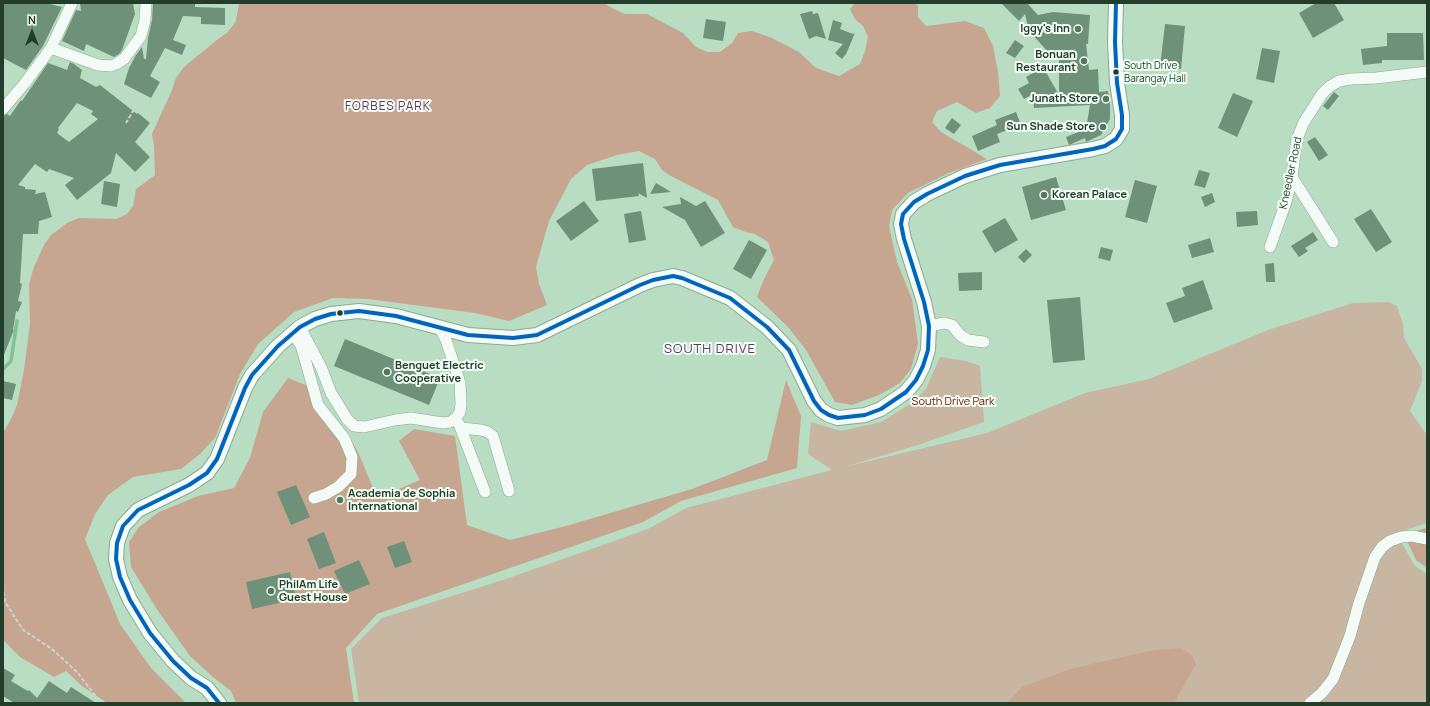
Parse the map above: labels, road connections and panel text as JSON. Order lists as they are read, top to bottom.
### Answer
{
  "streets": {
    "street": ["Kneedler Road"]
  },
  "districts": ["FORBES PARK", "SOUTH DRIVE"],
  "parks": ["South Drive Park"],
  "places": [
    "Iggy's Inn",
    "Bonuan Restaurant",
    "South Drive Barangay Hall",
    "Junath Store",
    "Sun Shade Store",
    "Korean Palace",
    "Benguet Electric Cooperative",
    "Academia de Sophia International",
    "PhilAm Life Guest House"
  ],
  "north": "top"
}
